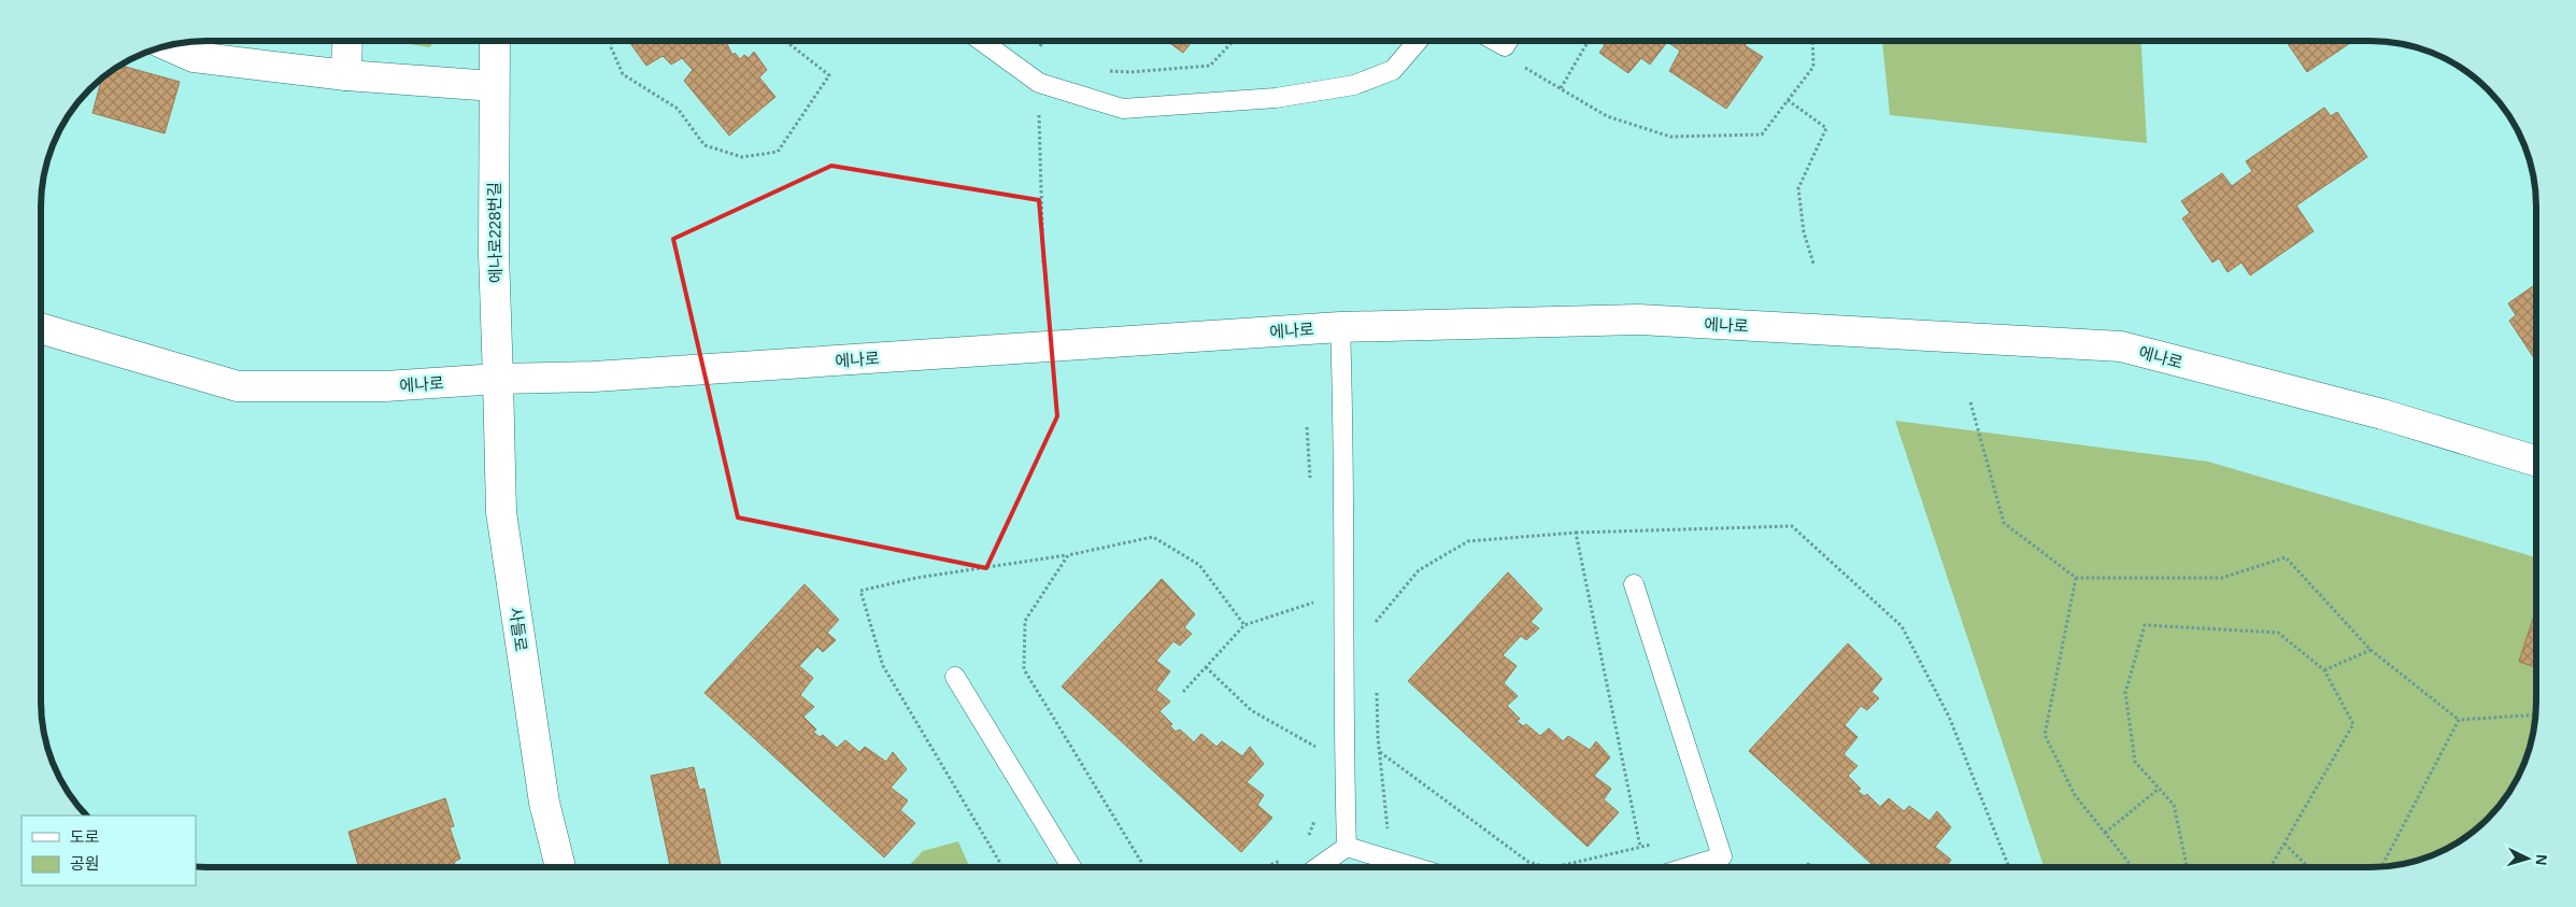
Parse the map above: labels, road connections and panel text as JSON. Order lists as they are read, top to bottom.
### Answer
{
  "streets": {
    "street": ["에나로228번길", "에나로", "사들로"]
  },
  "crossings": [
    ["에나로228번길", "에나로"],
    ["에나로228번길", "사들로"],
    ["에나로", "사들로"]
  ],
  "legend": ["도로", "공원"],
  "north": "right"
}
